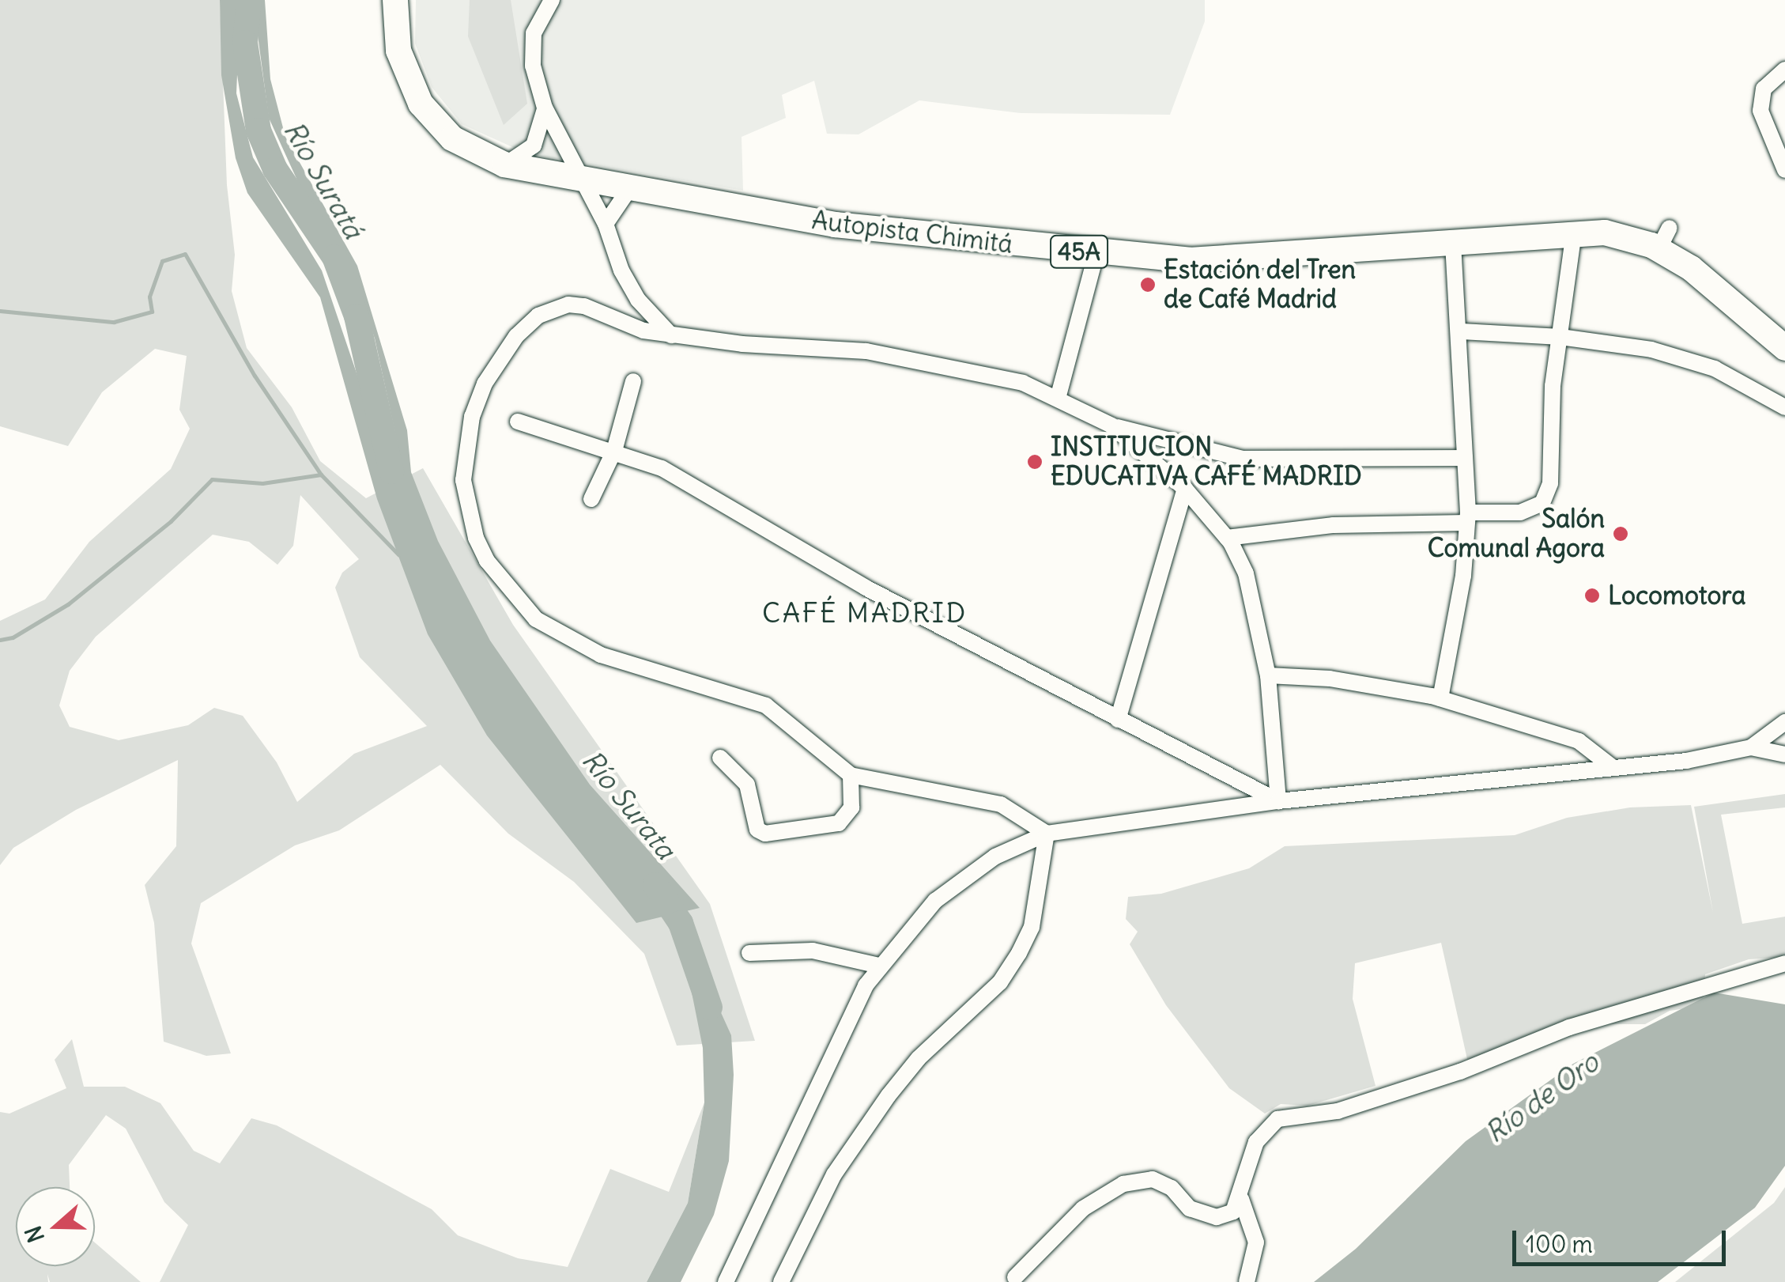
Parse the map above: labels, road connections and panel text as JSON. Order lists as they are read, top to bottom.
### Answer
{
  "streets": {
    "highway": ["Autopista Chimitá", "45A"]
  },
  "districts": ["CAFÉ MADRID"],
  "water": ["Río Suratá", "Río Surata", "Río de Oro"],
  "places": [
    "Estación del Tren de Café Madrid",
    "INSTITUCION EDUCATIVA CAFÉ MADRID",
    "Salón Comunal Agora",
    "Locomotora"
  ],
  "scale_bar": "100 m",
  "north": "left"
}
